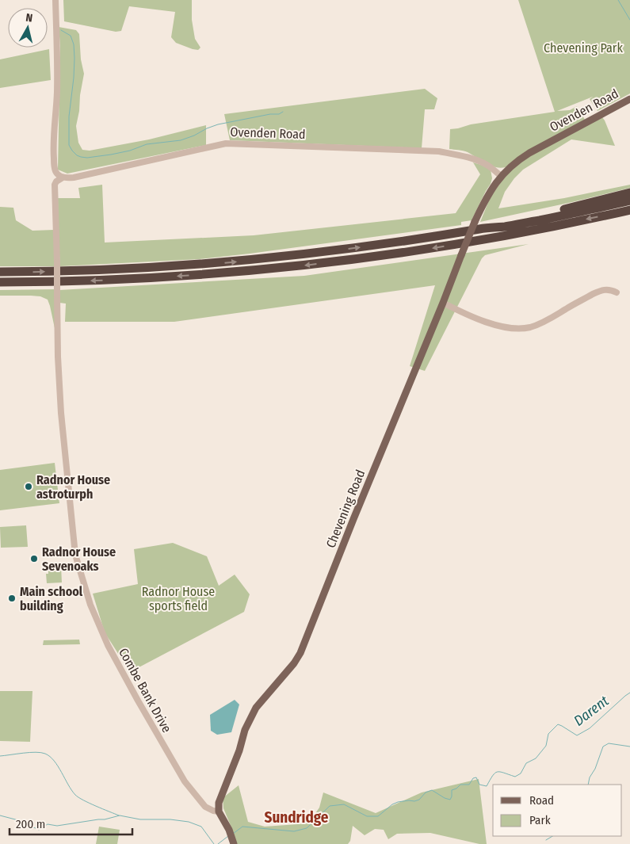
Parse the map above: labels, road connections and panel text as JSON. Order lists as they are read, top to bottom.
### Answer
{
  "streets": {
    "main road": ["Ovenden Road", "Chevening Road"],
    "street": ["Combe Bank Drive"]
  },
  "crossings": [
    ["Ovenden Road", "Chevening Road"],
    ["Chevening Road", "Combe Bank Drive"]
  ],
  "districts": ["Sundridge"],
  "water": ["Darent"],
  "parks": ["Chevening Park", "Radnor House sports field"],
  "places": ["Radnor House astroturph", "Radnor House Sevenoaks", "Main school building"],
  "legend": ["Road", "Park"],
  "scale_bar": "200 m",
  "north": "top"
}
